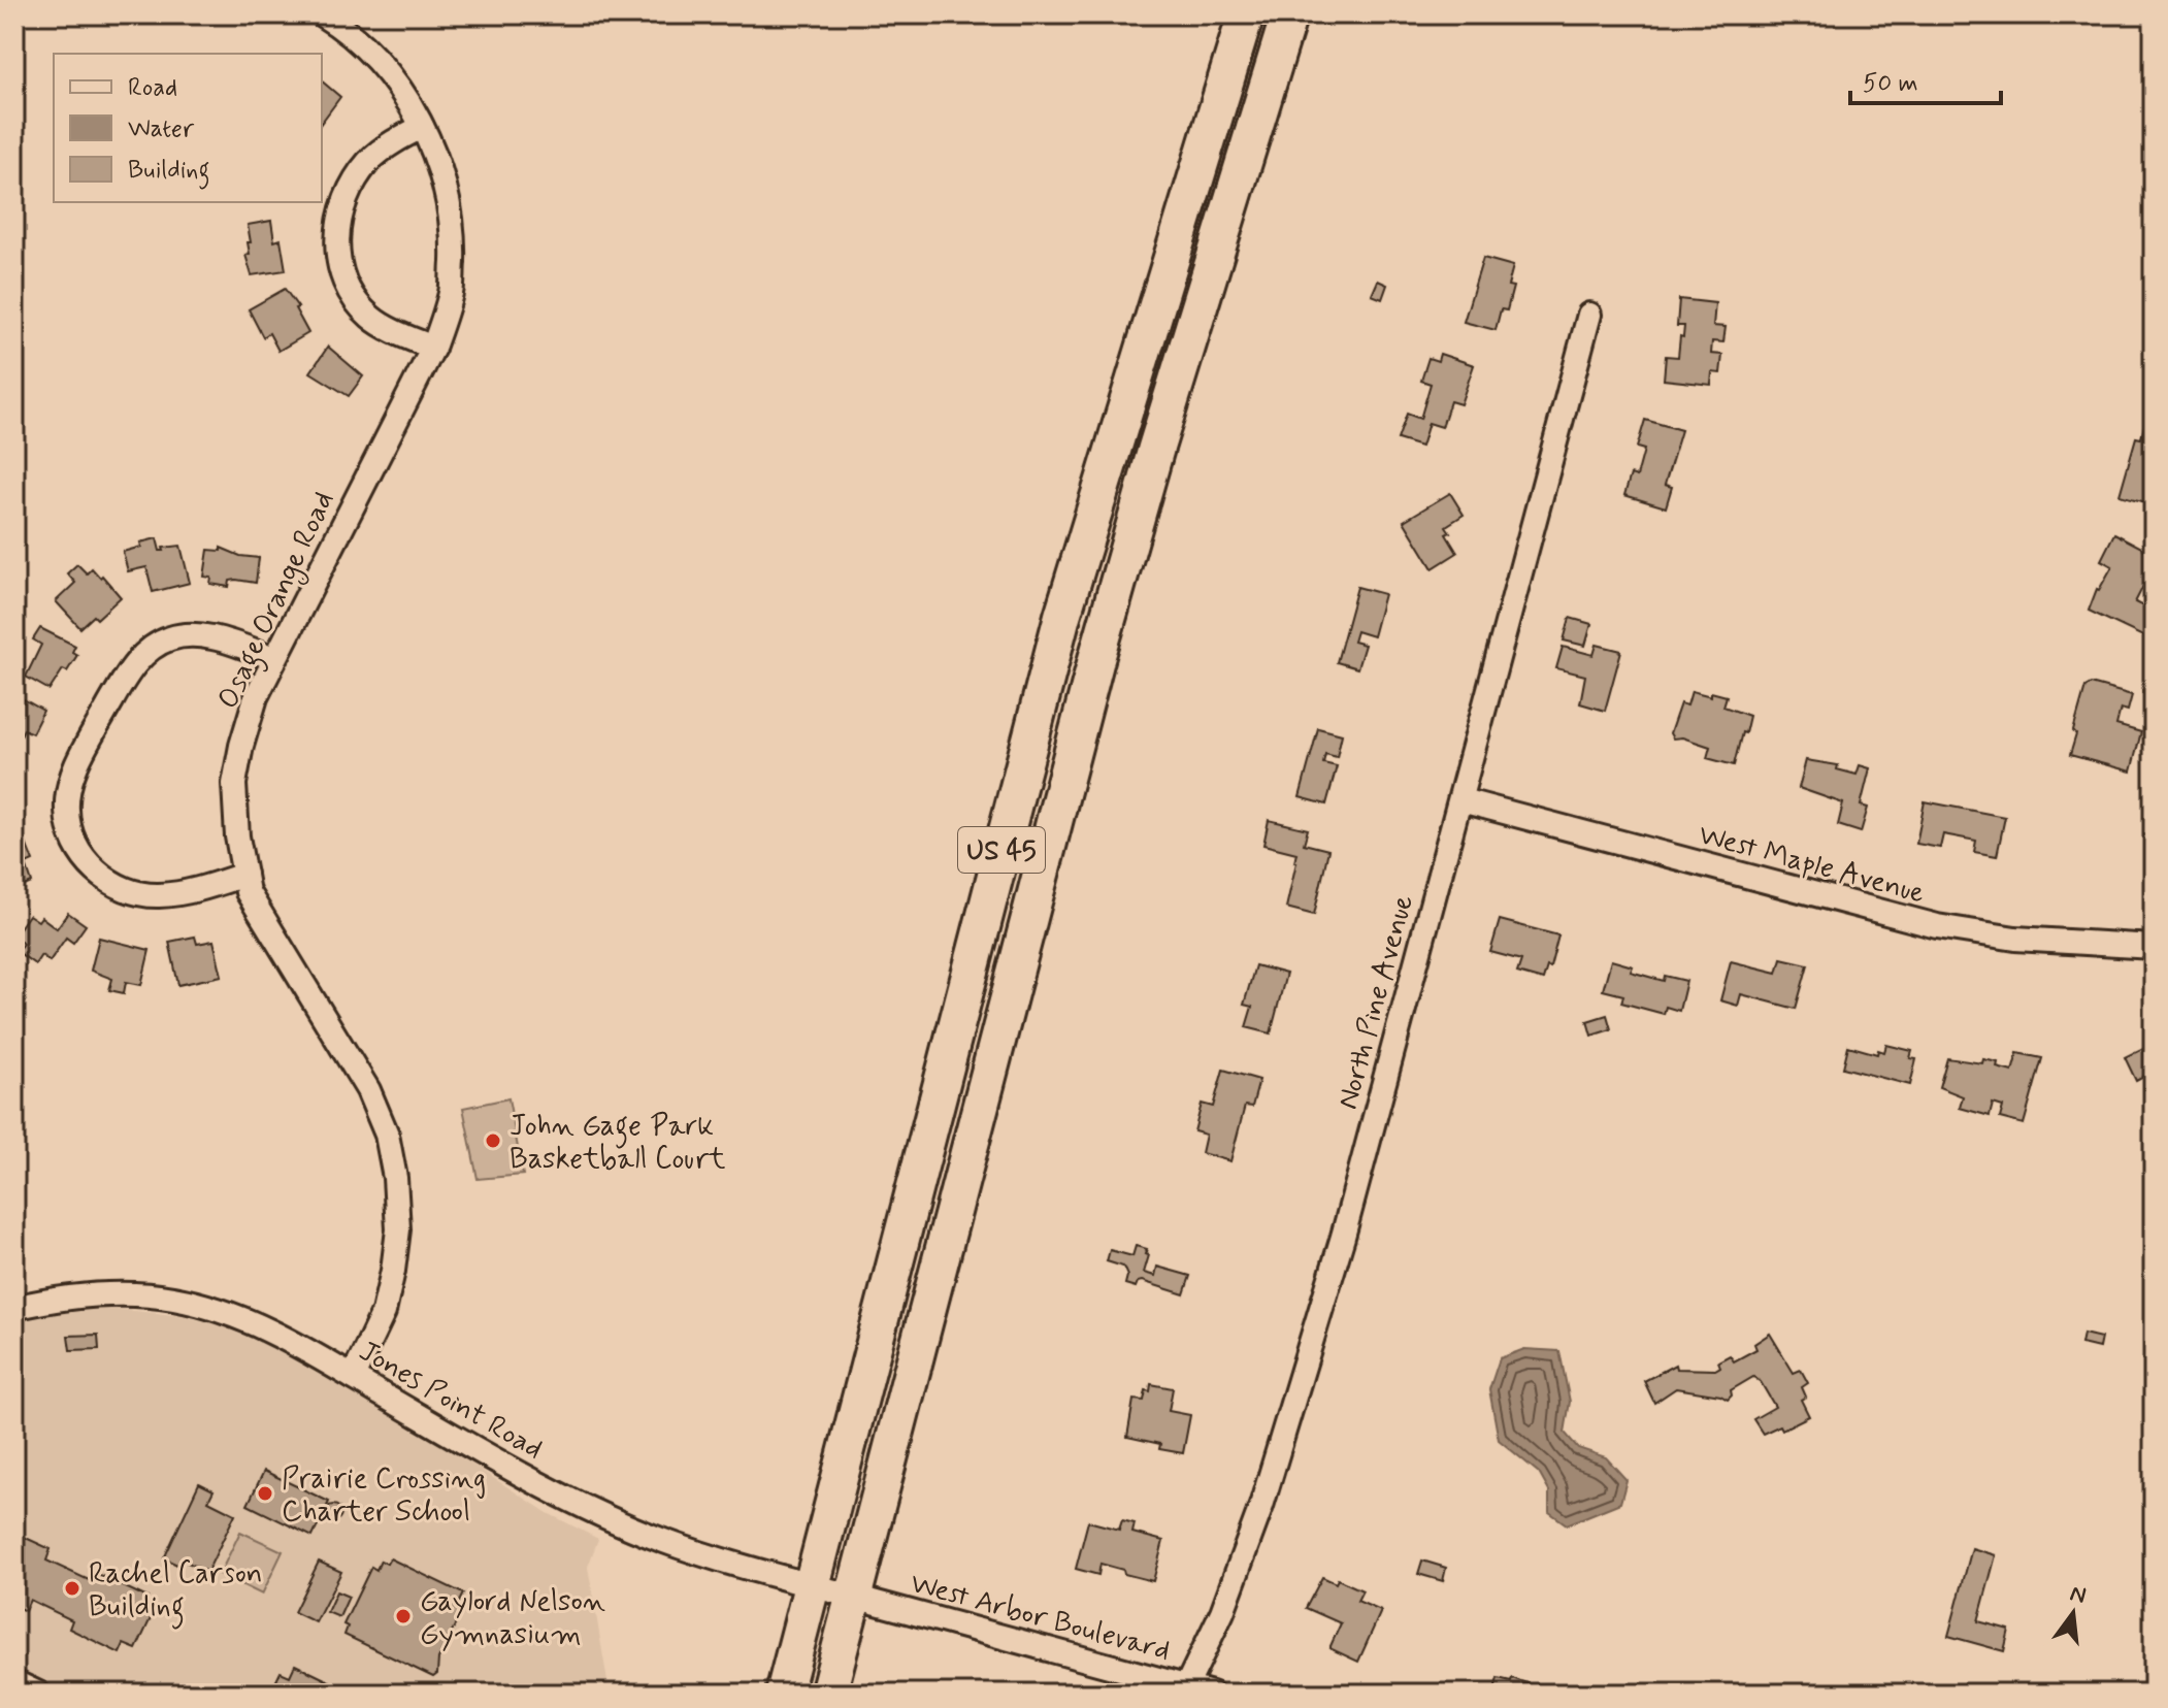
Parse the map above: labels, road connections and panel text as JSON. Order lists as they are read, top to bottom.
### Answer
{
  "streets": {
    "main road": ["US 45"],
    "street": [
      "Osage Orange Road",
      "West Maple Avenue",
      "North Pine Avenue",
      "Jones Point Road",
      "West Arbor Boulevard"
    ]
  },
  "crossings": [
    ["Osage Orange Road", "Jones Point Road"],
    ["US 45", "Jones Point Road"],
    ["US 45", "West Arbor Boulevard"],
    ["West Maple Avenue", "North Pine Avenue"],
    ["North Pine Avenue", "West Arbor Boulevard"],
    ["Jones Point Road", "West Arbor Boulevard"]
  ],
  "places": [
    "John Gage Park Basketball Court",
    "Prairie Crossing Charter School",
    "Rachel Carson Building",
    "Gaylord Nelson Gymnasium"
  ],
  "legend": ["Road", "Water", "Building"],
  "scale_bar": "50 m",
  "north": "top"
}
